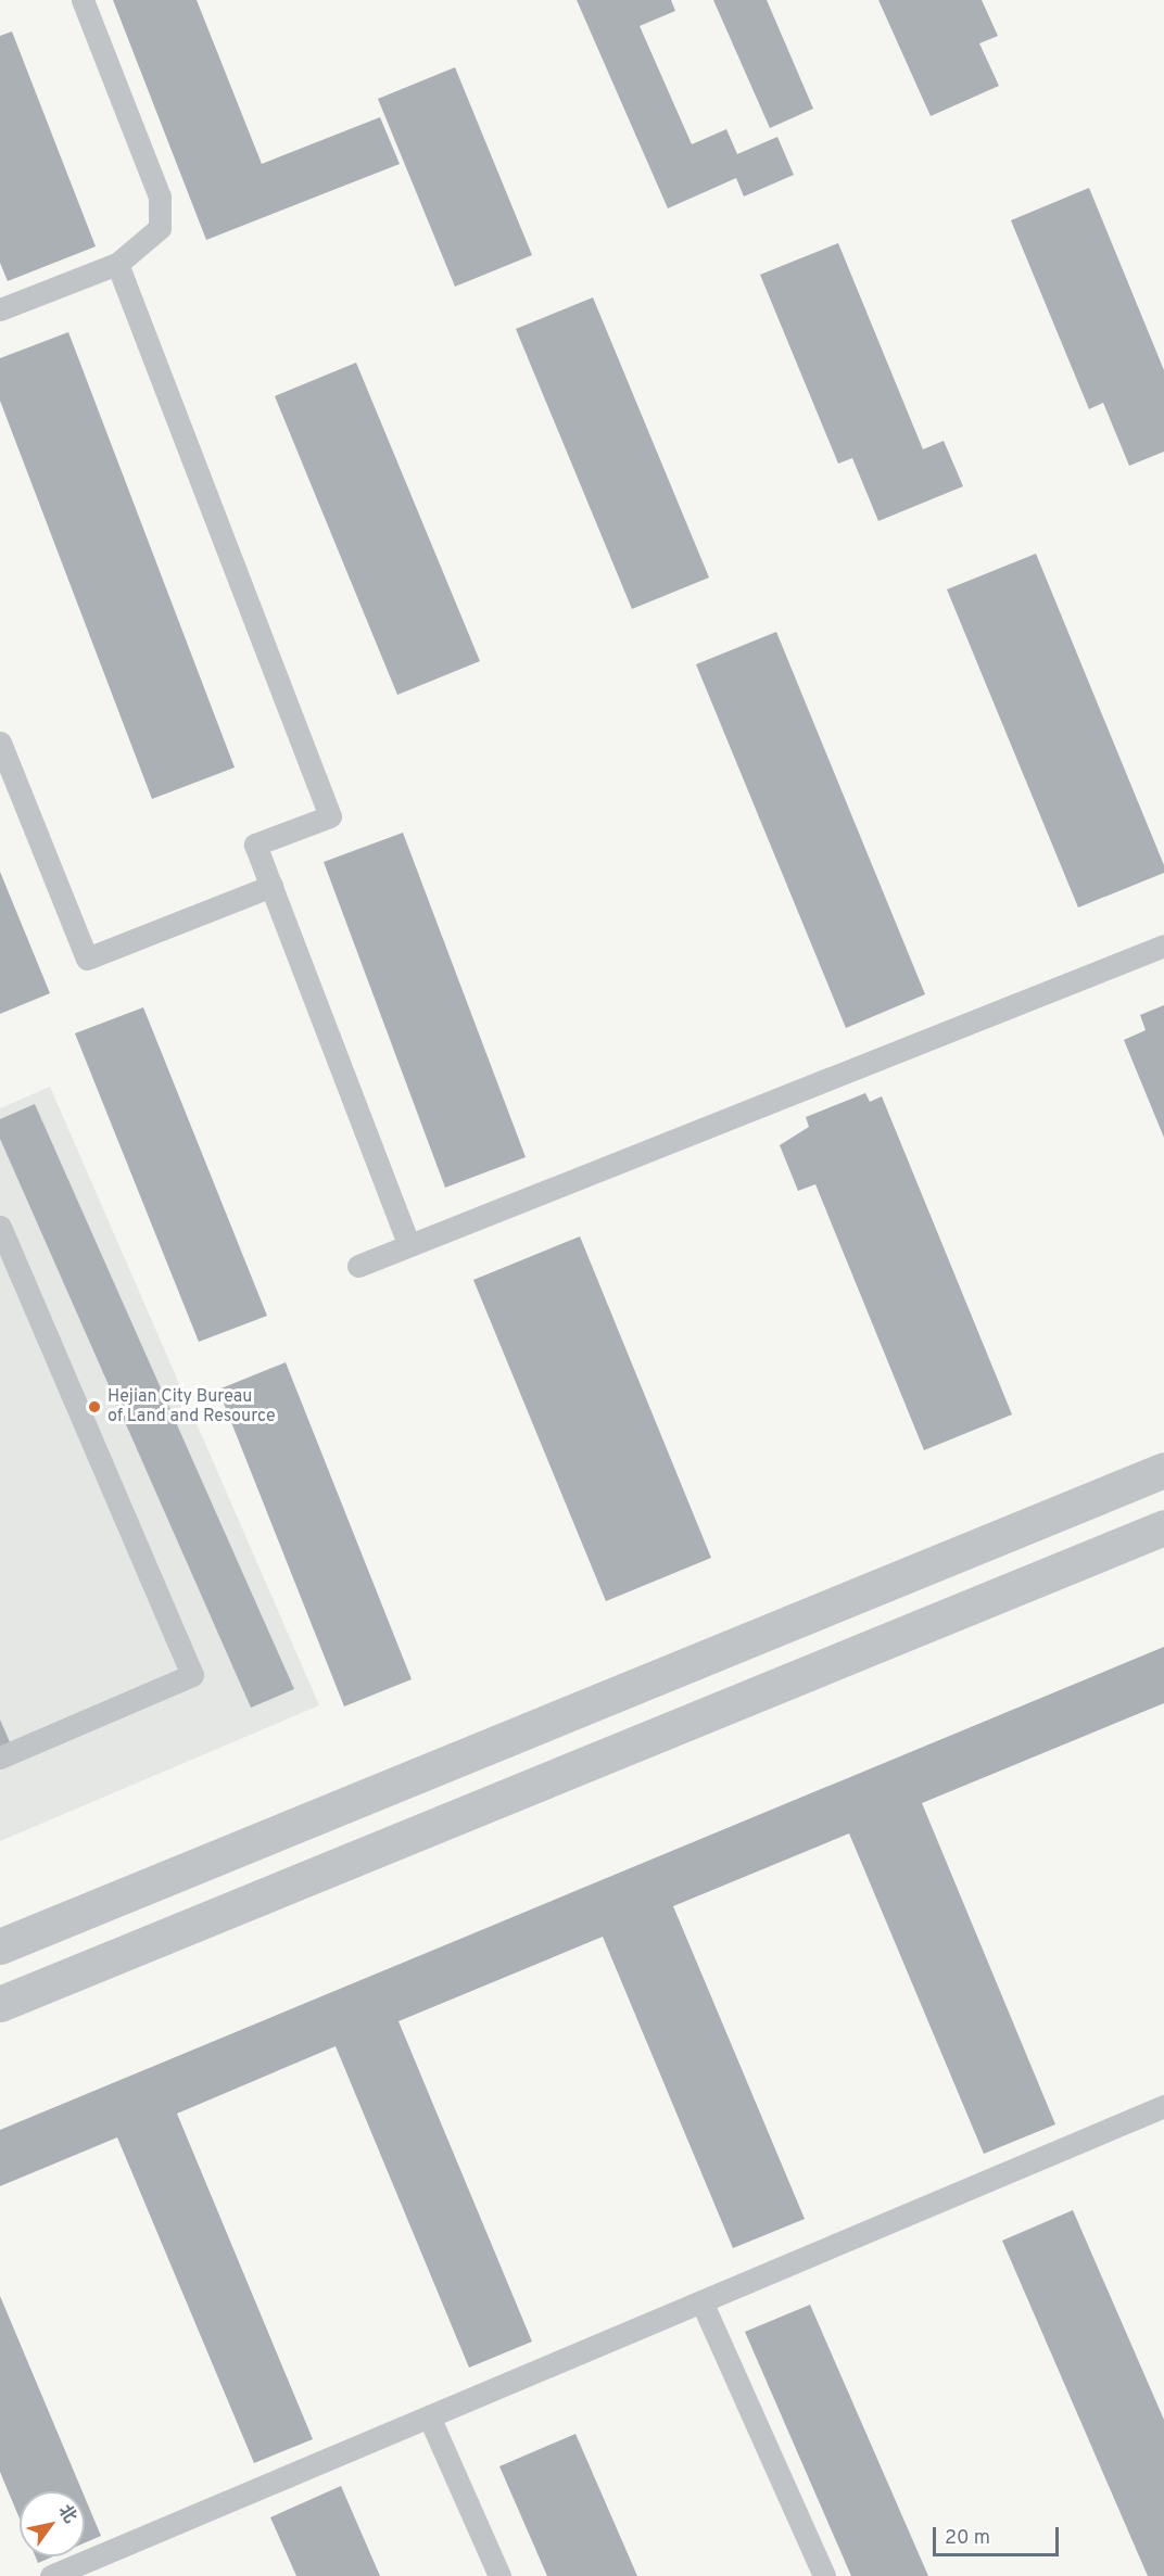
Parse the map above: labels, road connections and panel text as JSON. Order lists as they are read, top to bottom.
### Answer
{
  "places": ["Hejian City Bureau of Land and Resource"],
  "scale_bar": "20 m",
  "north": "top right"
}
